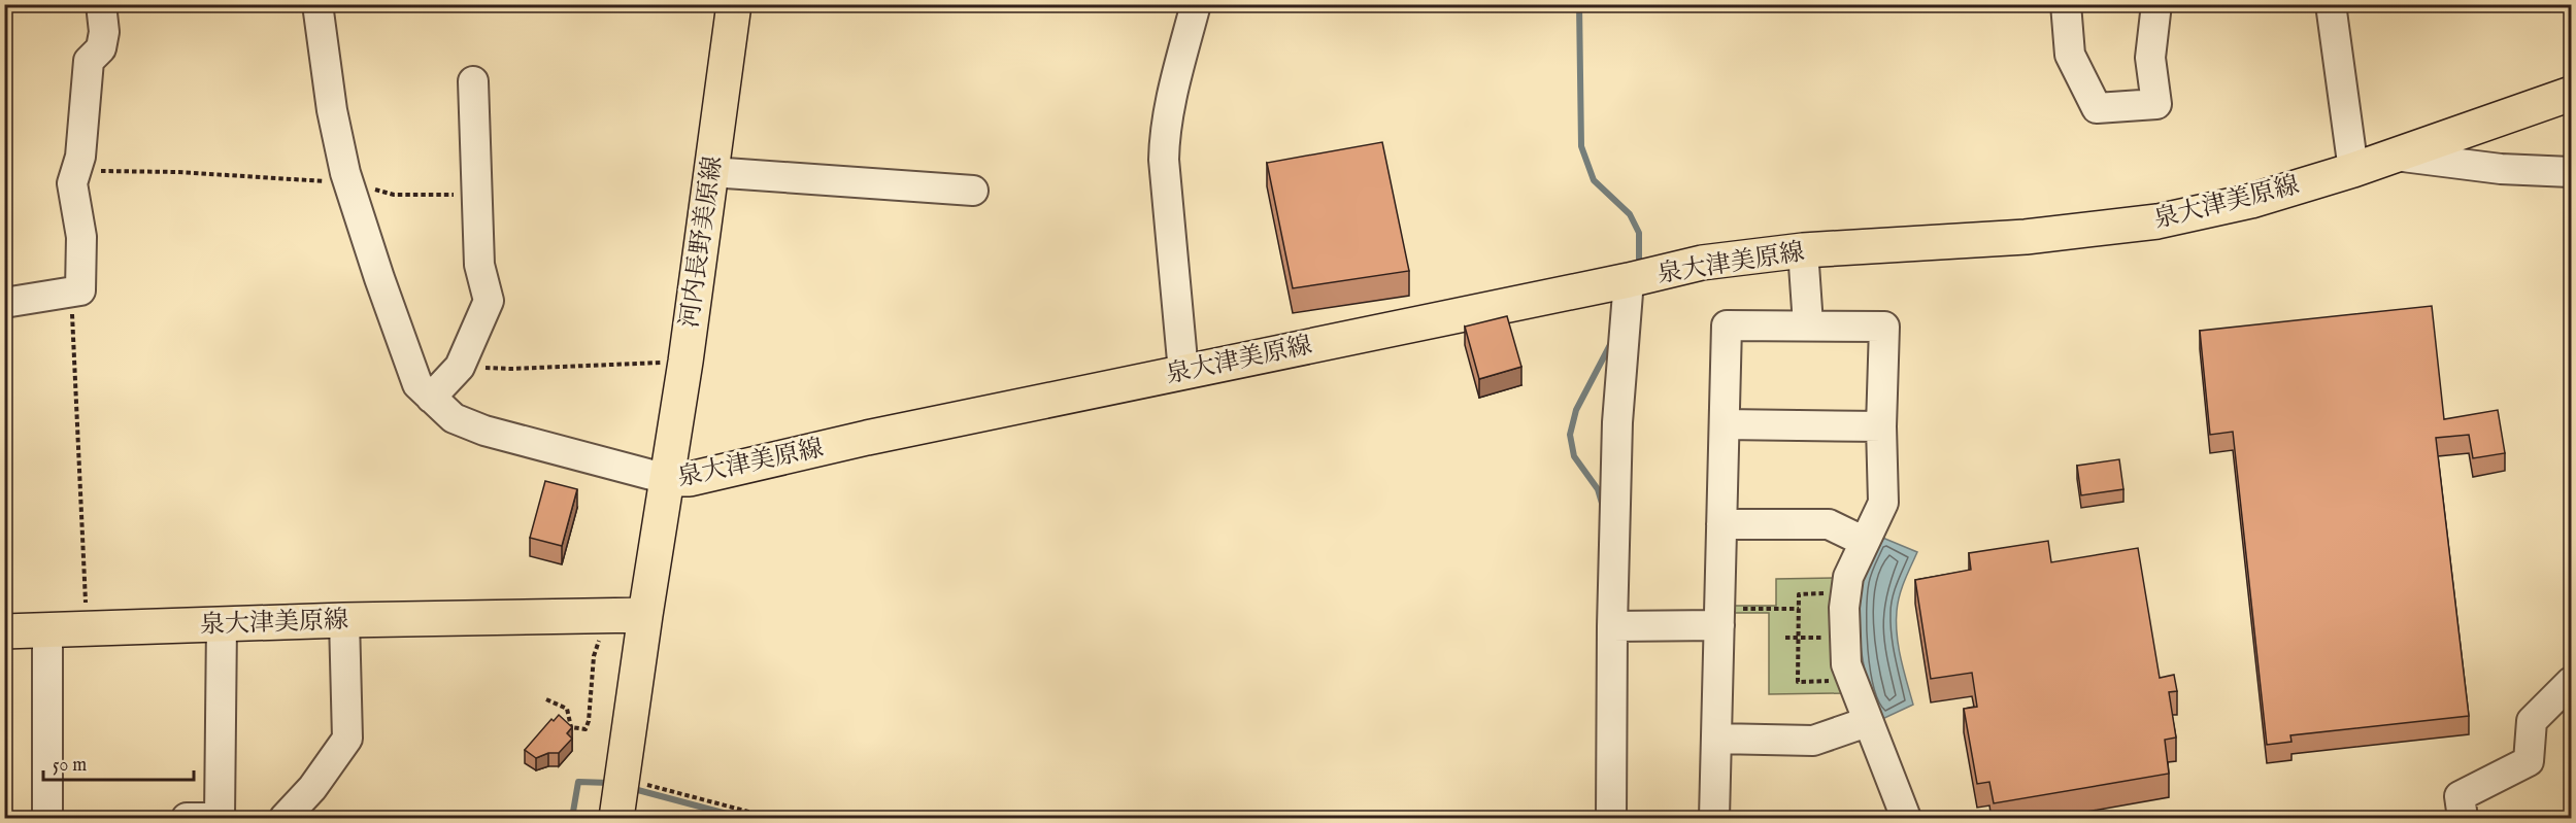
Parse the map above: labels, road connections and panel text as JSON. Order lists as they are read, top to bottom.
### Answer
{
  "streets": {
    "main road": ["泉大津美原線", "河内長野美原線"]
  },
  "crossings": [
    ["泉大津美原線", "河内長野美原線"]
  ],
  "scale_bar": "50 m"
}
